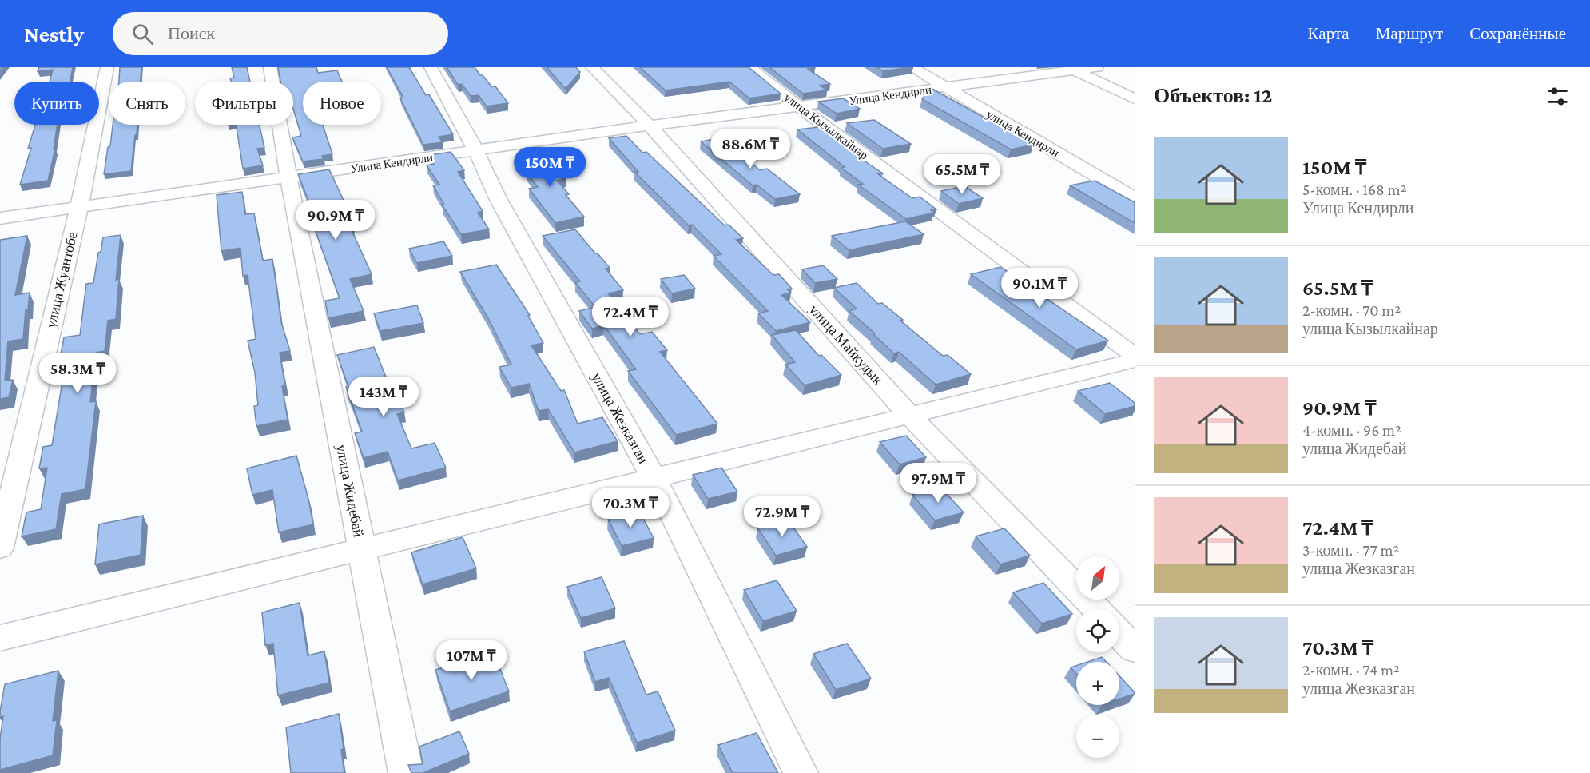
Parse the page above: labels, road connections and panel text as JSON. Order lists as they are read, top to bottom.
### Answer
{
  "streets": {
    "street": [
      "Улица Кендирли",
      "улица Кызылкайнар",
      "улица Кендирли",
      "улица Жуантобе",
      "улица Майкудык",
      "улица Жезказган",
      "улица Жидебай"
    ]
  },
  "crossings": [
    ["Улица Кендирли", "улица Кызылкайнар"],
    ["Улица Кендирли", "улица Кендирли"],
    ["Улица Кендирли", "улица Жуантобе"],
    ["Улица Кендирли", "улица Майкудык"],
    ["Улица Кендирли", "улица Жезказган"],
    ["Улица Кендирли", "улица Жидебай"]
  ],
  "north": "top right",
  "page": {
    "header": "Nestly",
    "search": "Поиск",
    "nav": ["Карта", "Маршрут", "Сохранённые"],
    "heading": "Объектов: 12",
    "chip": [
      "Купить",
      "Снять",
      "Фильтры",
      "Новое"
    ],
    "list": [
      {
        "name": "150M ₸",
        "note": "5-комн. · 168 m² · Улица Кендирли"
      },
      {
        "name": "65.5M ₸",
        "note": "2-комн. · 70 m² · улица Кызылкайнар"
      },
      {
        "name": "90.9M ₸",
        "note": "4-комн. · 96 m² · улица Жидебай"
      },
      {
        "name": "72.4M ₸",
        "note": "3-комн. · 77 m² · улица Жезказган"
      },
      {
        "name": "70.3M ₸",
        "note": "2-комн. · 74 m² · улица Жезказган"
      }
    ],
    "price": [
      "88.6M ₸",
      "150M ₸",
      "65.5M ₸",
      "90.9M ₸",
      "90.1M ₸",
      "72.4M ₸",
      "58.3M ₸",
      "143M ₸",
      "97.9M ₸",
      "70.3M ₸",
      "72.9M ₸",
      "107M ₸"
    ],
    "map_buttons": ["+", "−"]
  }
}
